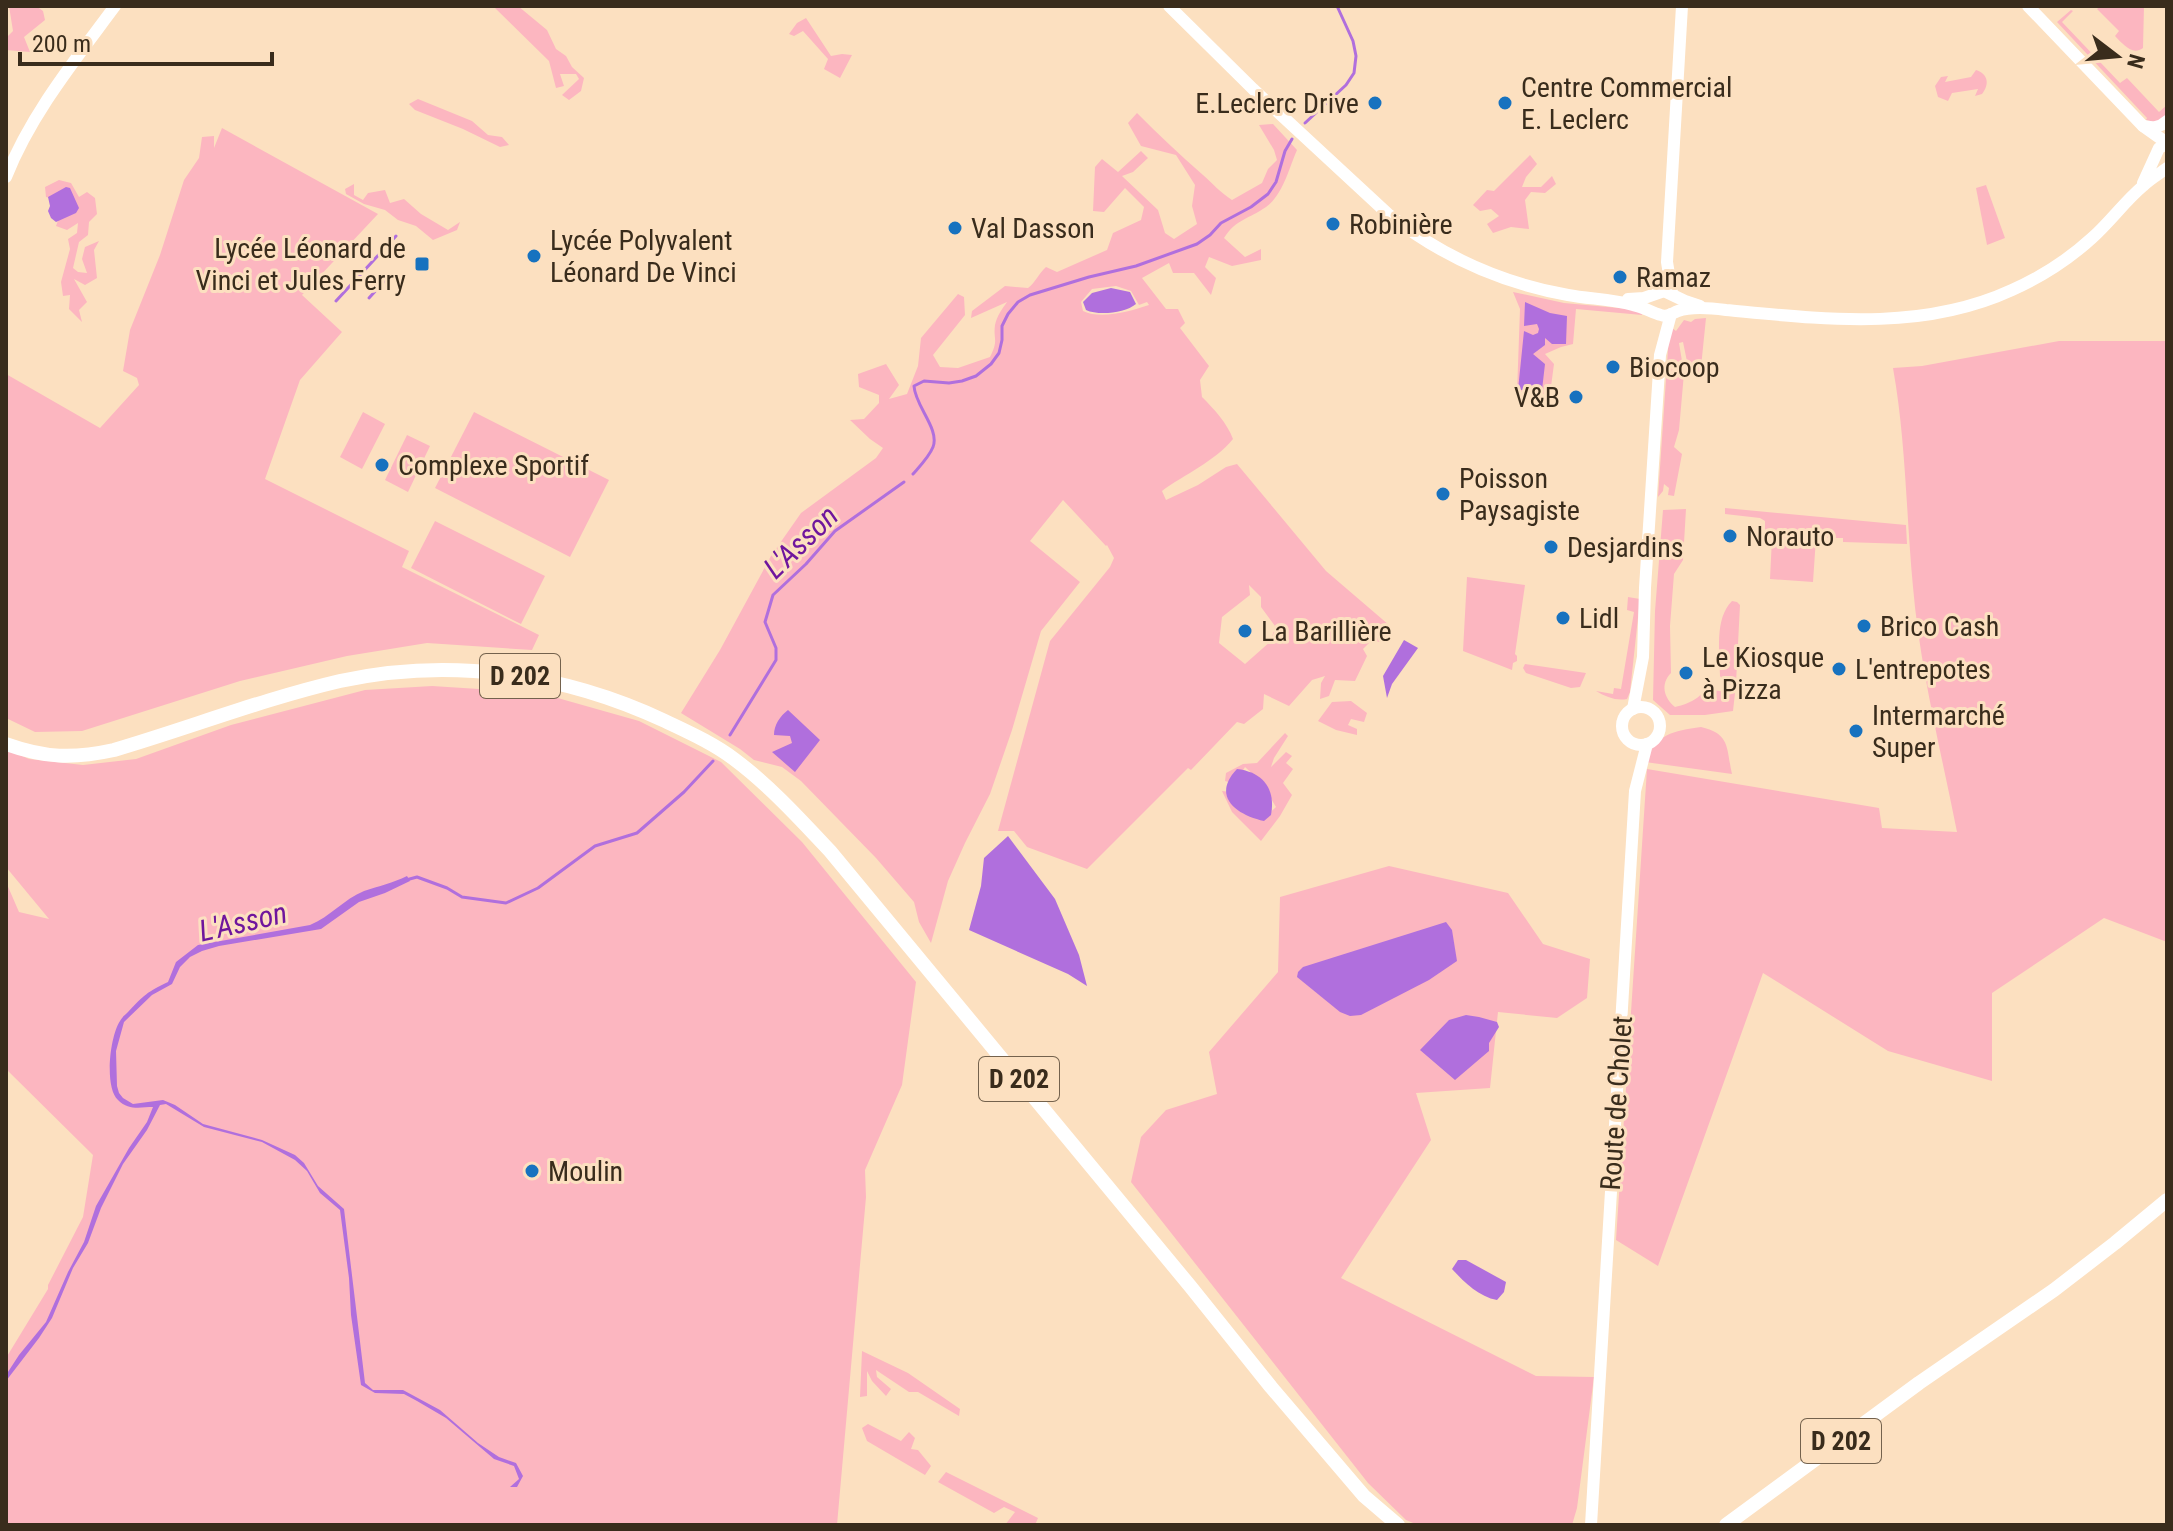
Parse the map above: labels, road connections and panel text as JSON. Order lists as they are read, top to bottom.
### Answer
{
  "streets": {
    "main road": ["D 202", "Route de Cholet"]
  },
  "water": ["L'Asson"],
  "places": {
    "other": [
      "E.Leclerc Drive",
      "Centre Commercial E. Leclerc",
      "Robinière",
      "Val Dasson",
      "Lycée Polyvalent Léonard De Vinci",
      "Ramaz",
      "Biocoop",
      "V&B",
      "Complexe Sportif",
      "Poisson Paysagiste",
      "Norauto",
      "Desjardins",
      "Lidl",
      "Brico Cash",
      "La Barillière",
      "L'entrepotes",
      "Le Kiosque à Pizza",
      "Intermarché Super",
      "Moulin"
    ],
    "transit": ["Lycée Léonard de Vinci et Jules Ferry"]
  },
  "scale_bar": "200 m",
  "north": "right"
}
